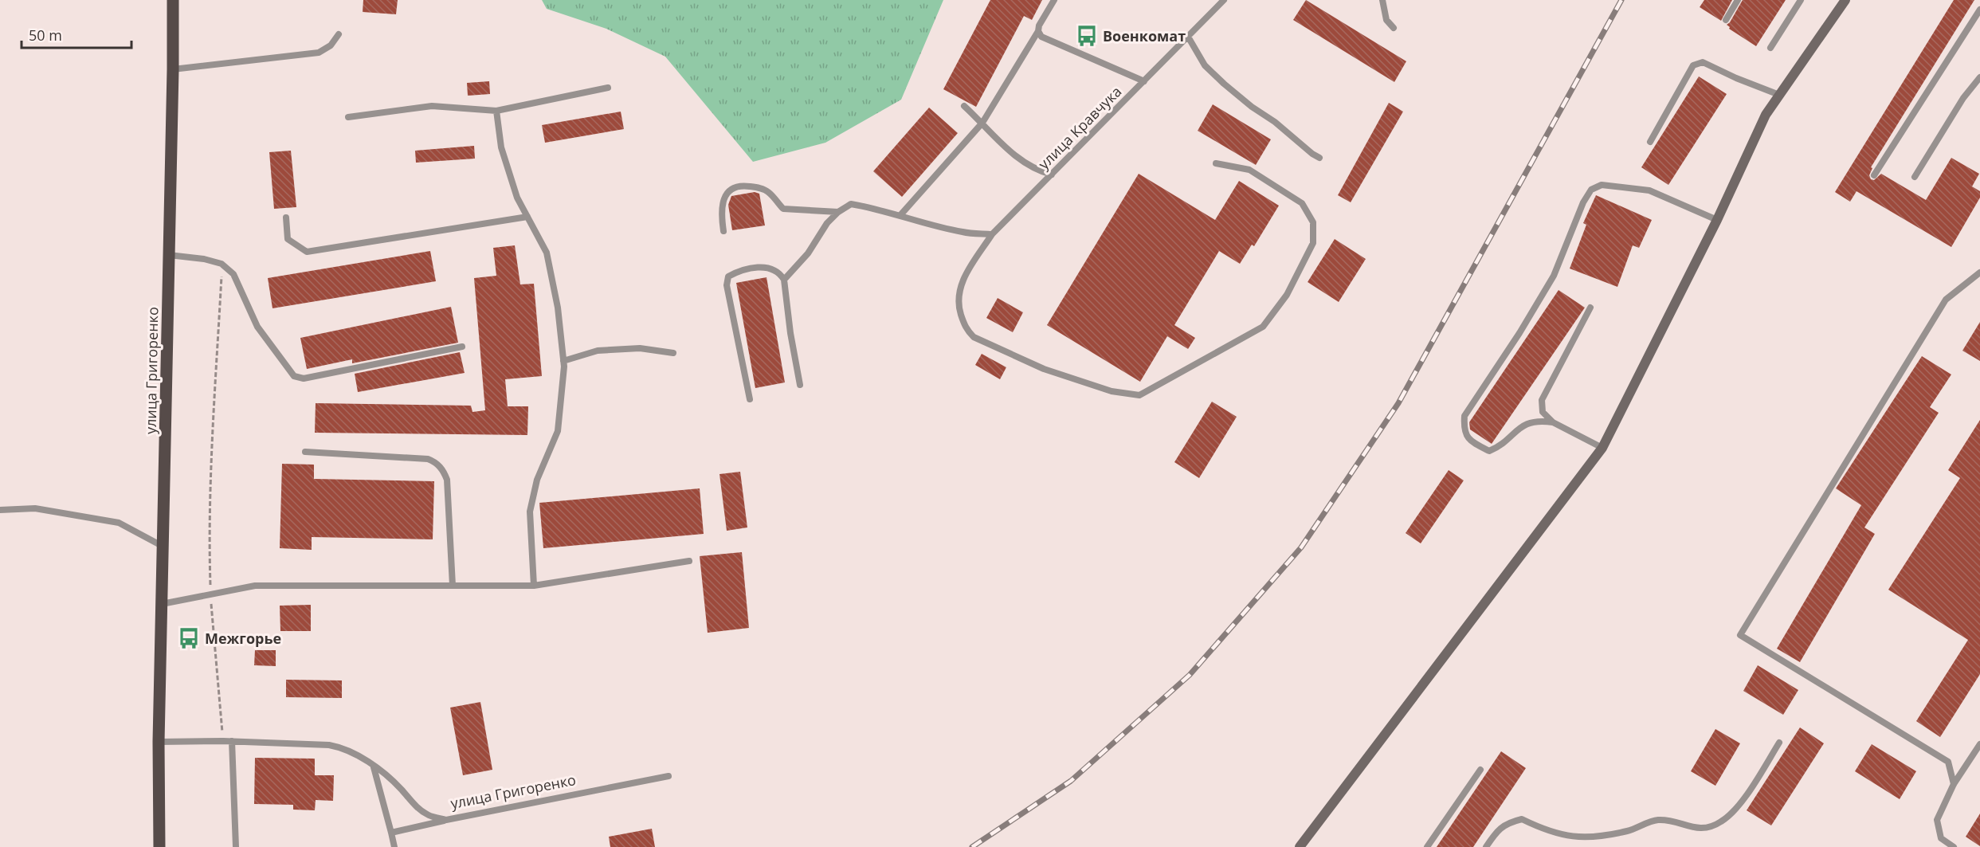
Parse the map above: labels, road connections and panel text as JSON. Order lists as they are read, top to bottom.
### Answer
{
  "streets": {
    "main road": ["улица Григоренко"],
    "lane": ["улица Кравчука"]
  },
  "places": {
    "bus stop": ["Военкомат", "Межгорье"]
  },
  "scale_bar": "50 m"
}
